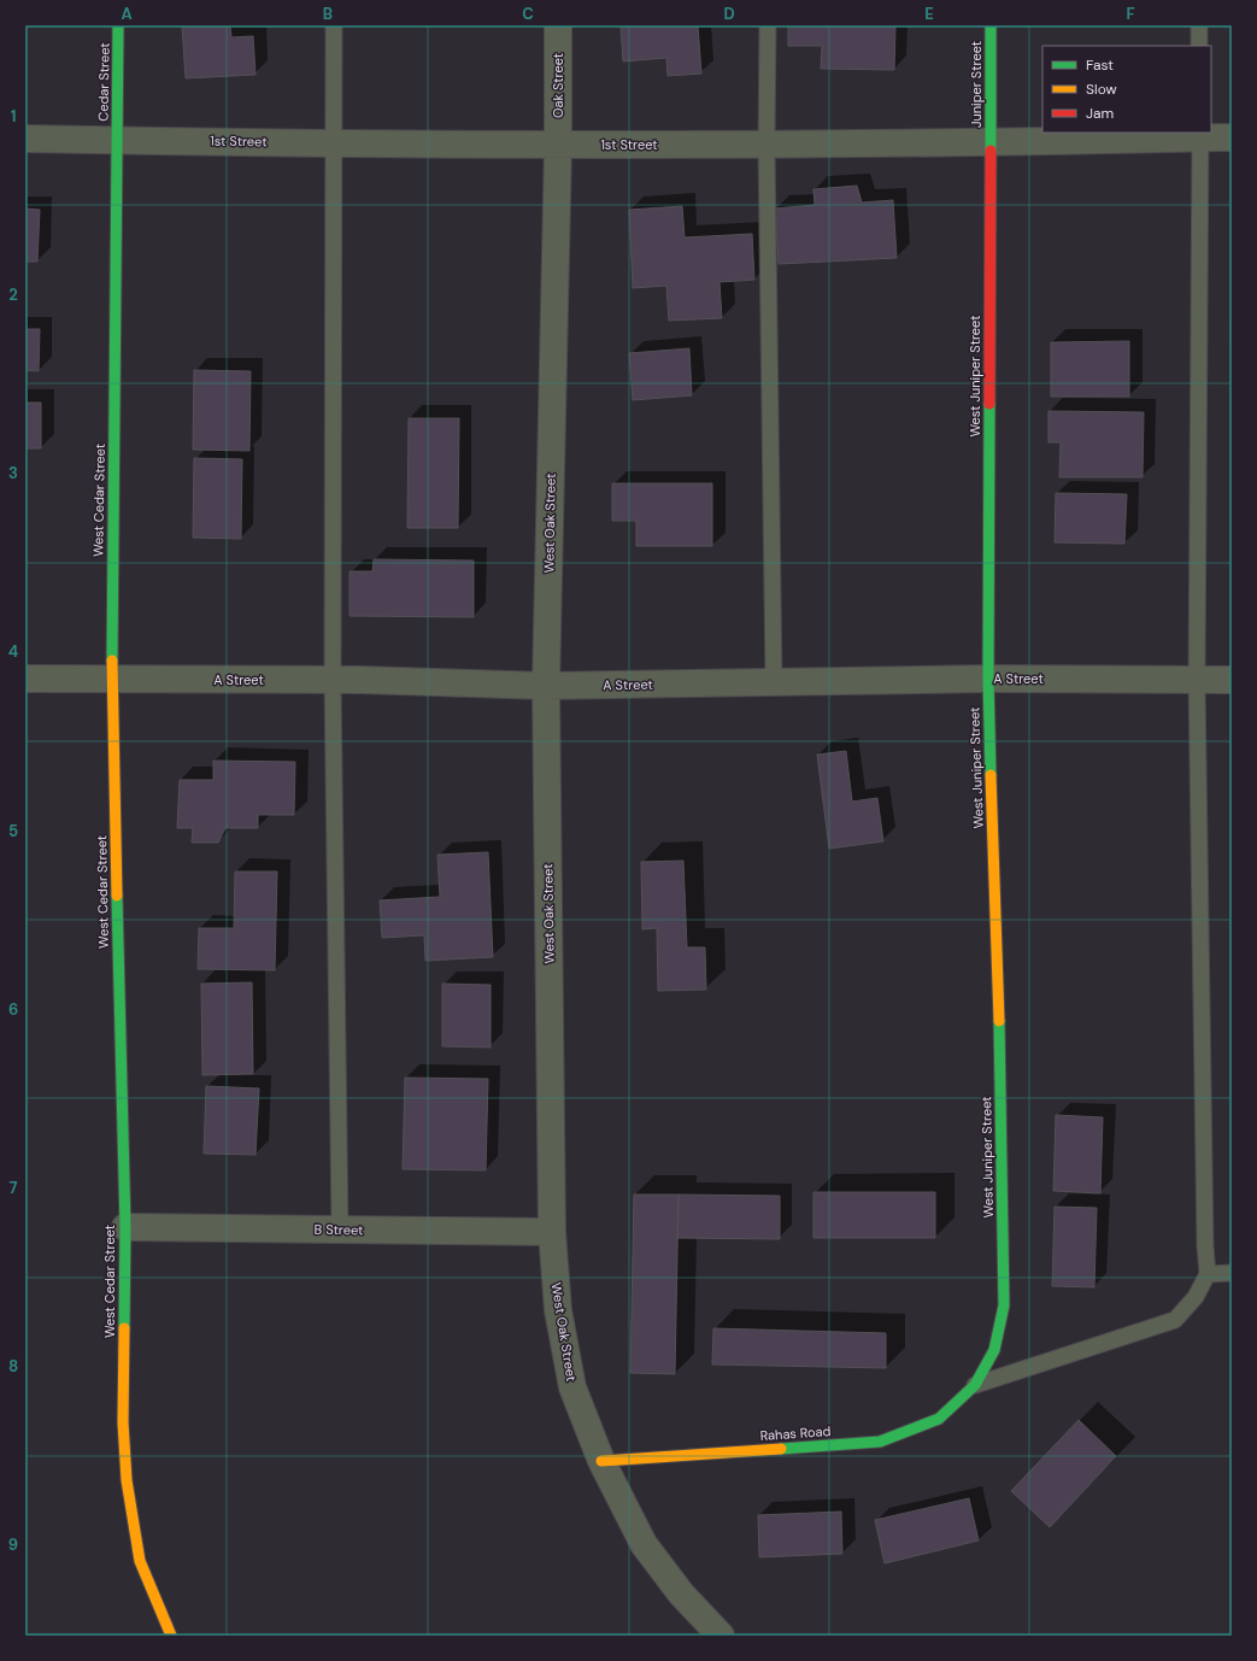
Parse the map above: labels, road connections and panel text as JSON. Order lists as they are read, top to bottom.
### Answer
{
  "streets": {
    "street": [
      "Cedar Street",
      "Juniper Street",
      "Oak Street",
      "1st Street",
      "West Juniper Street",
      "West Cedar Street",
      "West Oak Street",
      "A Street",
      "B Street",
      "Rahas Road"
    ]
  },
  "crossings": [
    ["Cedar Street", "1st Street"],
    ["Cedar Street", "West Cedar Street"],
    ["Juniper Street", "1st Street"],
    ["Juniper Street", "West Juniper Street"],
    ["Oak Street", "1st Street"],
    ["Oak Street", "West Oak Street"],
    ["1st Street", "West Juniper Street"],
    ["1st Street", "West Cedar Street"],
    ["1st Street", "West Oak Street"],
    ["West Juniper Street", "A Street"],
    ["West Juniper Street", "Rahas Road"],
    ["West Cedar Street", "A Street"],
    ["West Cedar Street", "B Street"],
    ["West Oak Street", "A Street"],
    ["West Oak Street", "B Street"],
    ["West Oak Street", "Rahas Road"]
  ],
  "legend": ["Fast", "Slow", "Jam"],
  "grid": {
    "columns": [
      "A",
      "B",
      "C",
      "D",
      "E",
      "F"
    ],
    "rows": [
      "1",
      "2",
      "3",
      "4",
      "5",
      "6",
      "7",
      "8",
      "9"
    ]
  }
}
